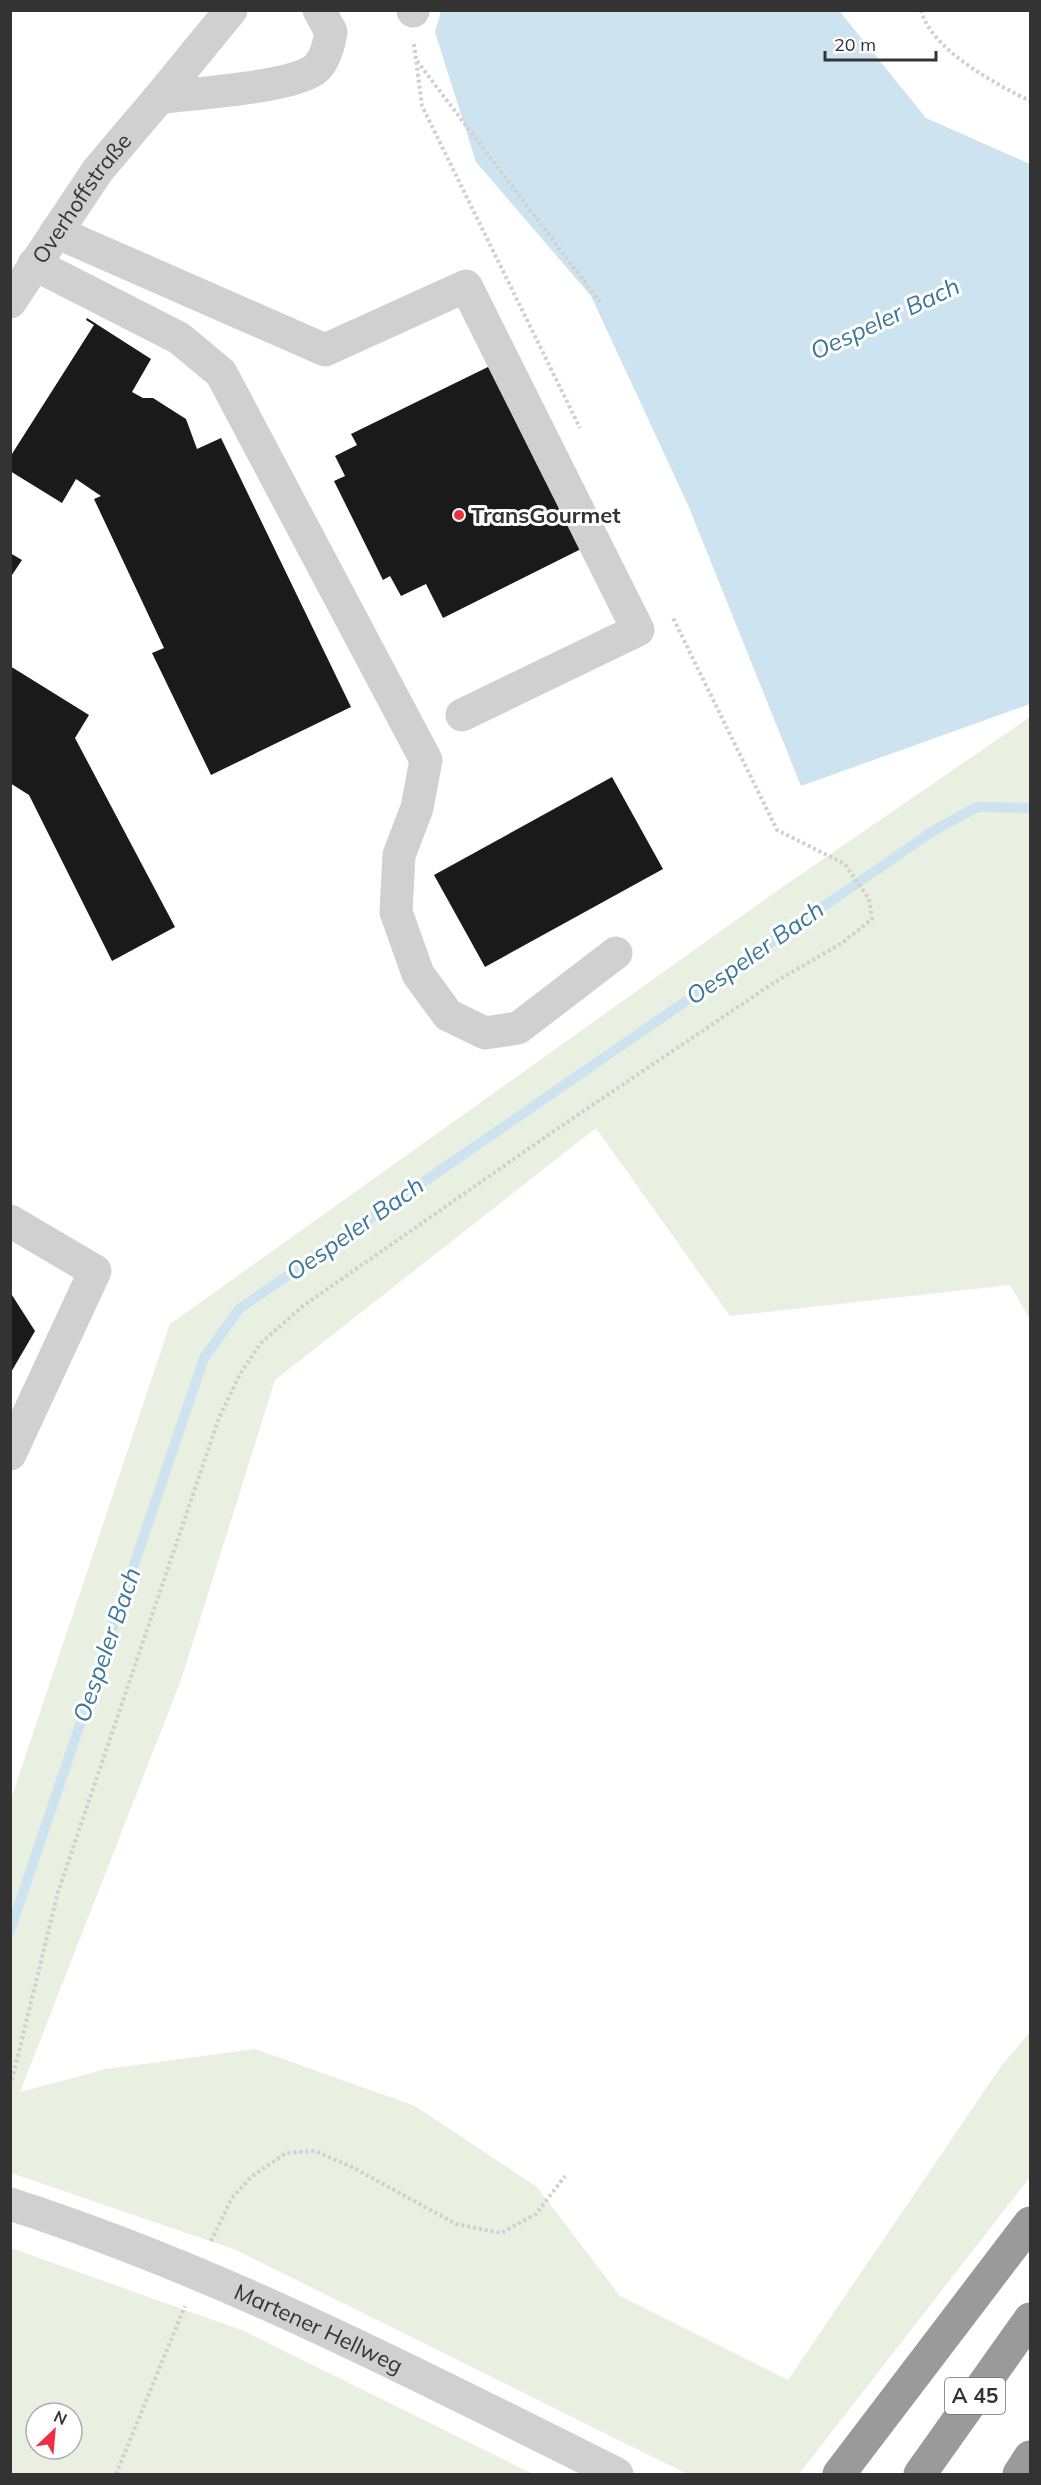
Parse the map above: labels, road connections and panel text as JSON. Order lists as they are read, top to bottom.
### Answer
{
  "streets": {
    "highway": ["A 45"],
    "street": ["Overhoffstraße", "Martener Hellweg"]
  },
  "water": ["Oespeler Bach"],
  "places": ["TransGourmet"],
  "scale_bar": "20 m",
  "north": "top right"
}
